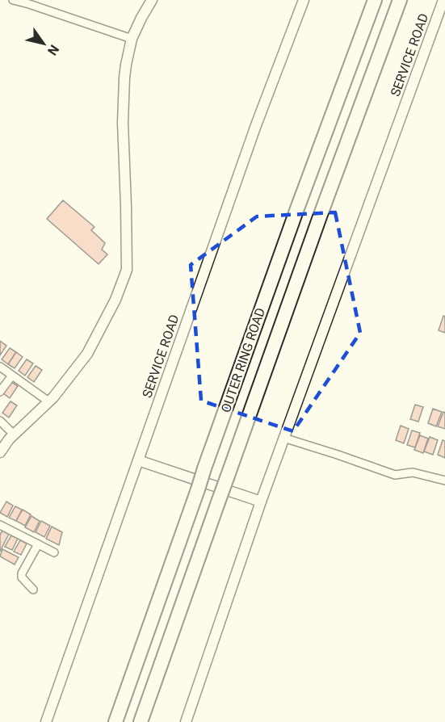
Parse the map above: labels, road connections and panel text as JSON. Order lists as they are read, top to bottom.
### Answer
{
  "streets": {
    "highway": ["OUTER RING ROAD"],
    "main road": ["SERVICE ROAD"]
  },
  "north": "bottom right"
}
